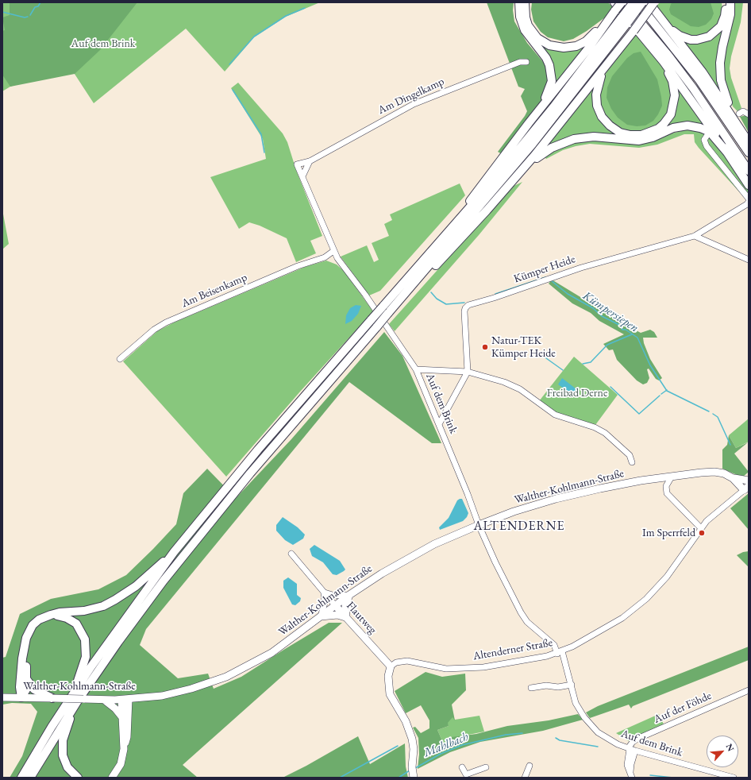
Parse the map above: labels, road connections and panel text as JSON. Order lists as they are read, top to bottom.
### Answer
{
  "streets": {
    "main road": ["Walther-Kohlmann-Straße", "Flautweg"],
    "street": [
      "Am Dingelkamp",
      "Kümper Heide",
      "Am Beisenkamp",
      "Auf dem Brink",
      "Altenderner Straße",
      "Auf der Föhde"
    ]
  },
  "crossings": [
    ["Am Dingelkamp", "Auf dem Brink"],
    ["Am Beisenkamp", "Auf dem Brink"],
    ["Auf dem Brink", "Walther-Kohlmann-Straße"],
    ["Auf dem Brink", "Altenderner Straße"],
    ["Auf dem Brink", "Auf der Föhde"],
    ["Walther-Kohlmann-Straße", "Flautweg"],
    ["Walther-Kohlmann-Straße", "Altenderner Straße"],
    ["Flautweg", "Altenderner Straße"]
  ],
  "districts": ["ALTENDERNE"],
  "water": ["Kümpersiepen", "Mahlbach"],
  "parks": ["Auf dem Brink", "Freibad Derne"],
  "places": ["Natur-TEK Kümper Heide", "Im Sperrfeld"],
  "north": "top right"
}
